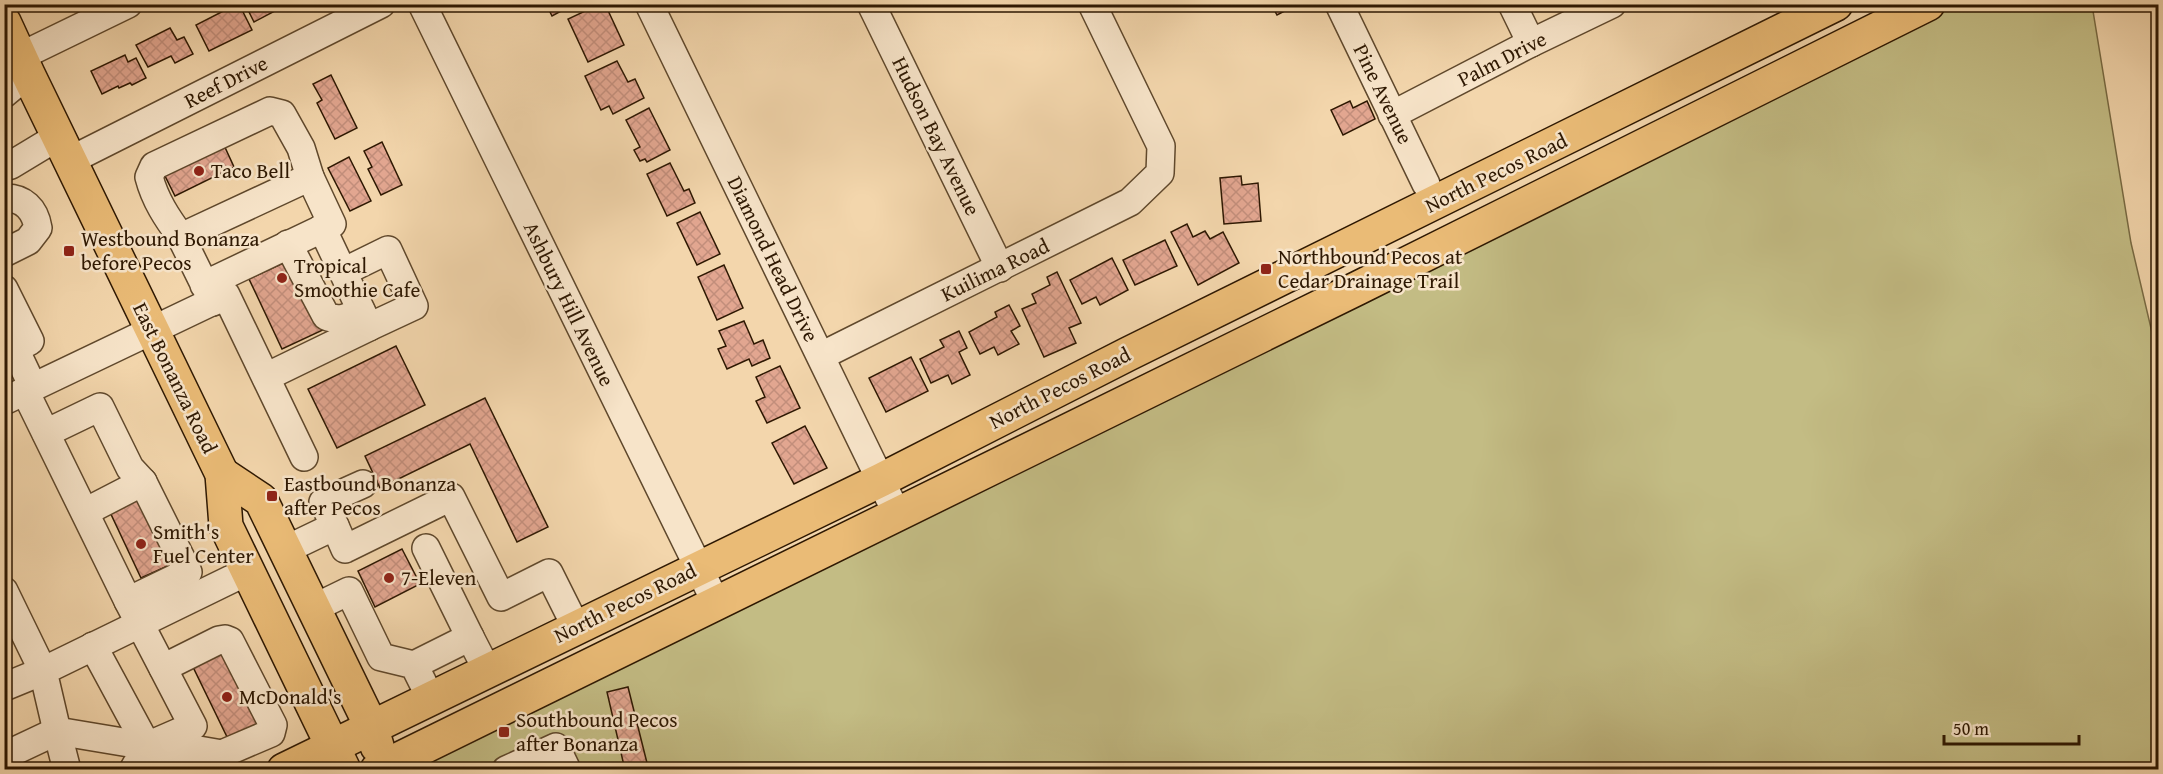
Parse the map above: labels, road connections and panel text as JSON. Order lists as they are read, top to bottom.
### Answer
{
  "streets": {
    "main road": ["North Pecos Road", "East Bonanza Road"],
    "street": [
      "Palm Drive",
      "Reef Drive",
      "Pine Avenue",
      "Hudson Bay Avenue",
      "Diamond Head Drive",
      "Kuilima Road",
      "Ashbury Hill Avenue"
    ]
  },
  "crossings": [
    ["Palm Drive", "Pine Avenue"],
    ["Reef Drive", "East Bonanza Road"],
    ["Hudson Bay Avenue", "Kuilima Road"],
    ["North Pecos Road", "Diamond Head Drive"],
    ["North Pecos Road", "Ashbury Hill Avenue"],
    ["North Pecos Road", "East Bonanza Road"],
    ["Diamond Head Drive", "Kuilima Road"]
  ],
  "places": {
    "other": [
      "Taco Bell",
      "Tropical Smoothie Cafe",
      "Smith's Fuel Center",
      "7-Eleven",
      "McDonald's"
    ],
    "transit": [
      "Westbound Bonanza before Pecos",
      "Northbound Pecos at Cedar Drainage Trail",
      "Eastbound Bonanza after Pecos",
      "Southbound Pecos after Bonanza"
    ]
  },
  "scale_bar": "50 m"
}
